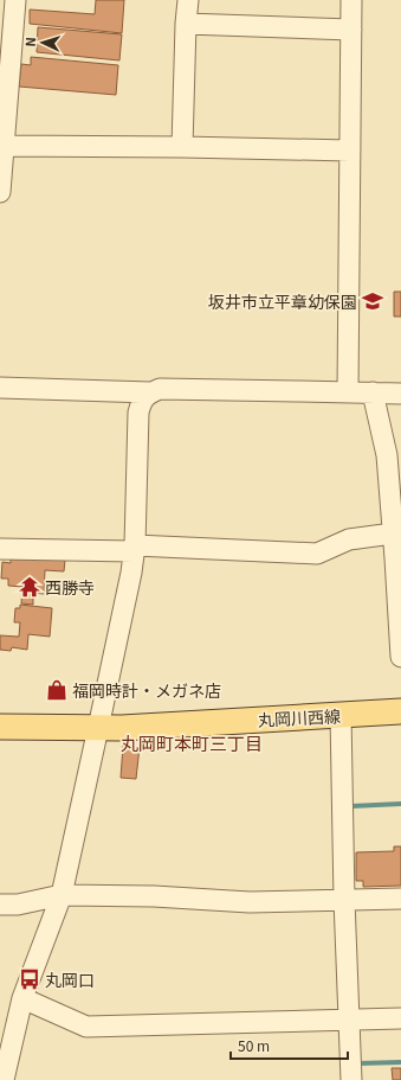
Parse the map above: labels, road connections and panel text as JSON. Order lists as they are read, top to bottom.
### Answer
{
  "streets": {
    "main road": ["丸岡川西線"]
  },
  "districts": ["丸岡町本町三丁目"],
  "places": {
    "school or university": ["坂井市立平章幼保園"],
    "temple": ["西勝寺"],
    "shop": ["福岡時計・メガネ店"],
    "bus stop": ["丸岡口"]
  },
  "scale_bar": "50 m",
  "north": "left"
}
